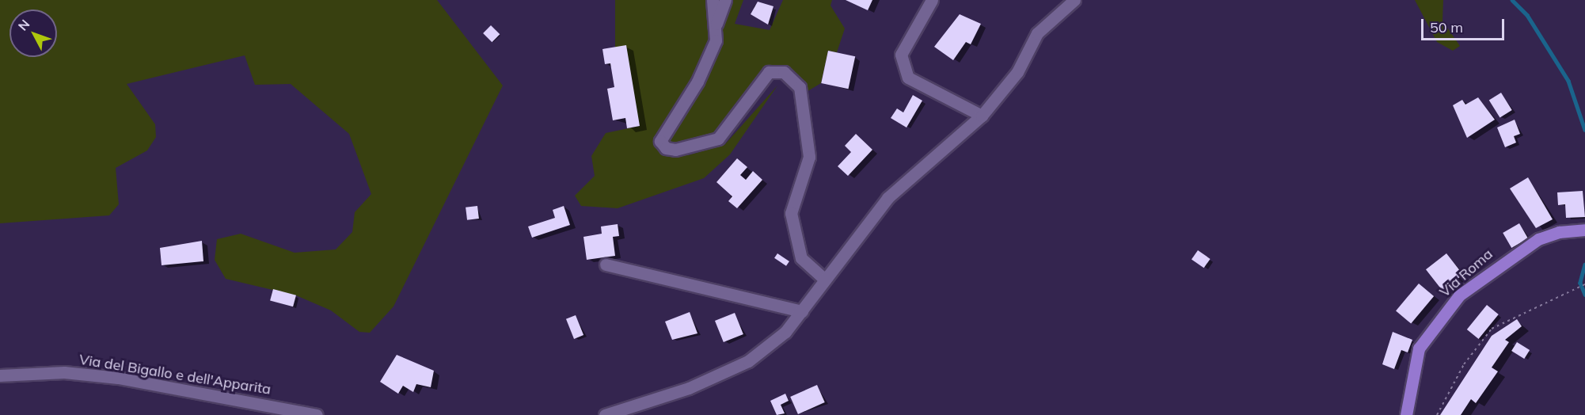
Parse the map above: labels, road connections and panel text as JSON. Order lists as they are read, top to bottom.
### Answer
{
  "streets": {
    "main road": ["Via Roma"],
    "street": ["Via del Bigallo e dell'Apparita"]
  },
  "scale_bar": "50 m",
  "north": "top left"
}
